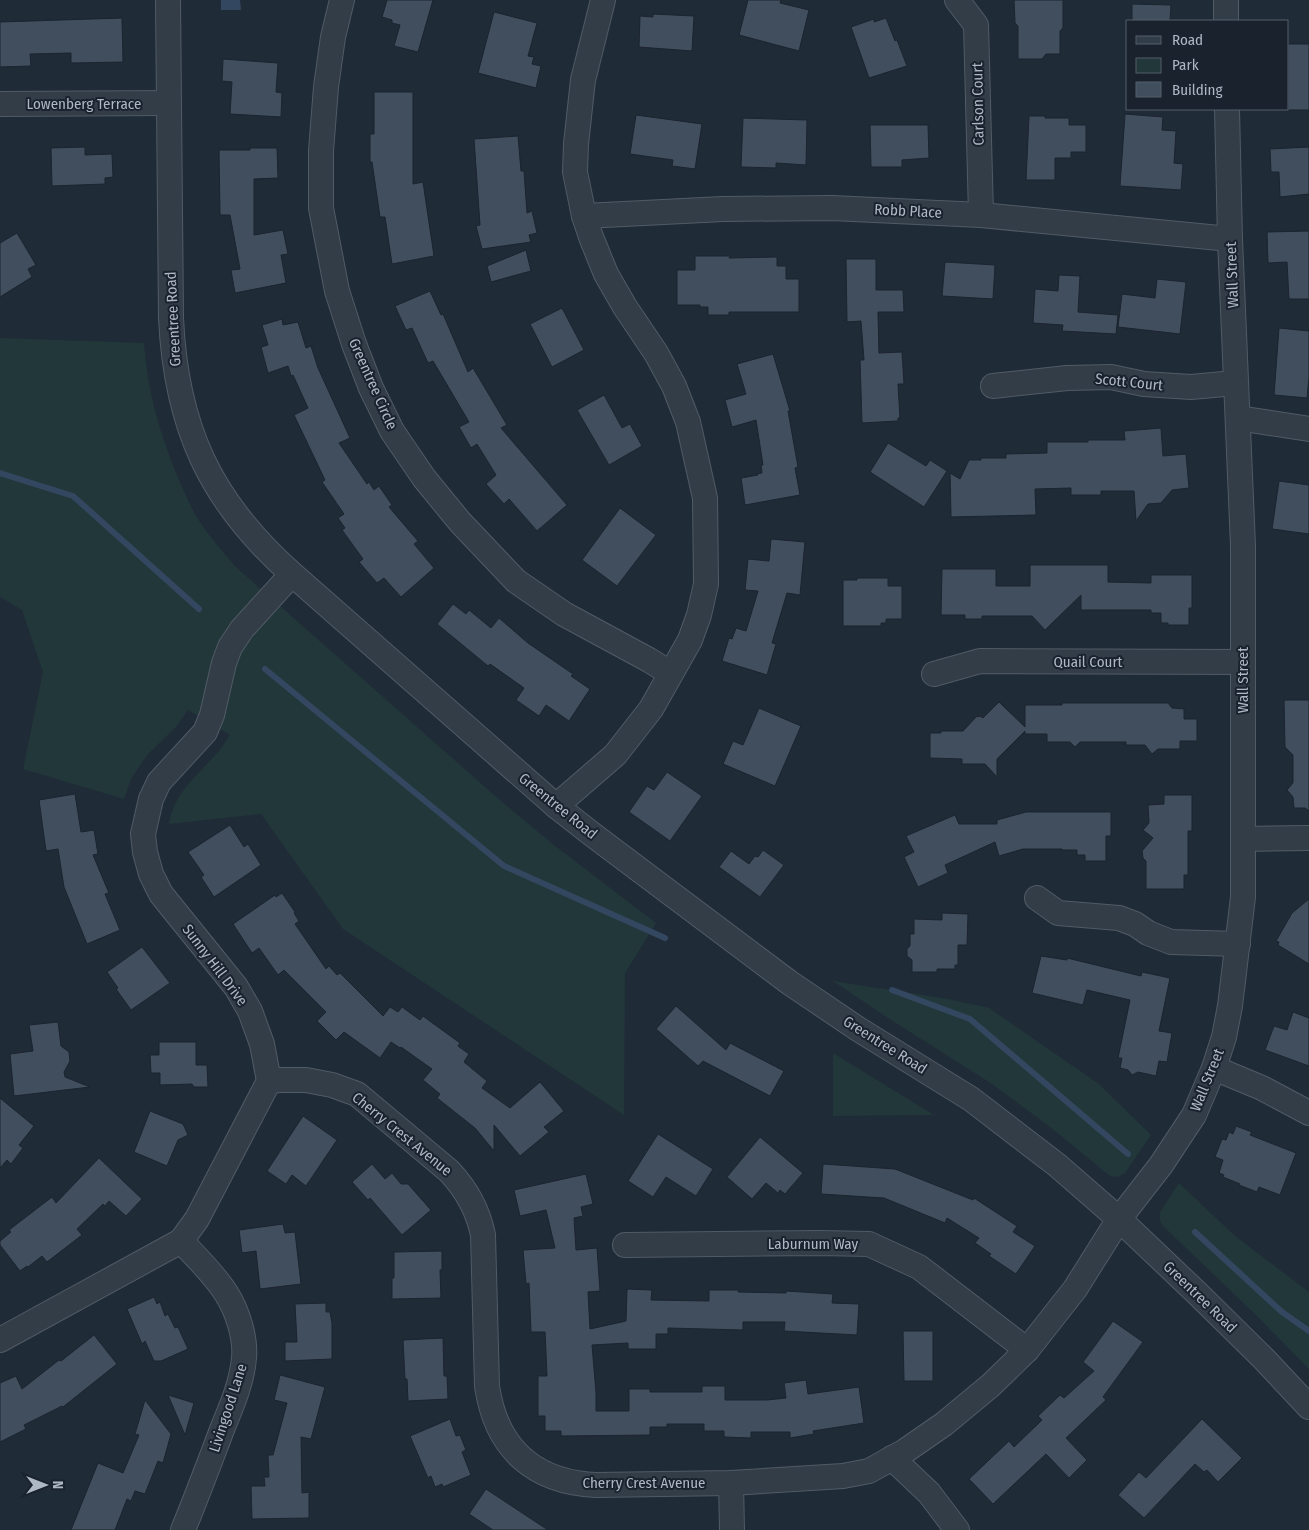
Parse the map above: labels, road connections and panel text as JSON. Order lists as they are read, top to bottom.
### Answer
{
  "streets": {
    "street": [
      "Lowenberg Terrace",
      "Carlson Court",
      "Robb Place",
      "Wall Street",
      "Greentree Road",
      "Scott Court",
      "Greentree Circle",
      "Quail Court",
      "Sunny Hill Drive",
      "Cherry Crest Avenue",
      "Laburnum Way",
      "Livingood Lane"
    ]
  },
  "crossings": [
    ["Lowenberg Terrace", "Greentree Road"],
    ["Carlson Court", "Robb Place"],
    ["Robb Place", "Wall Street"],
    ["Wall Street", "Greentree Road"],
    ["Wall Street", "Scott Court"],
    ["Wall Street", "Quail Court"],
    ["Wall Street", "Cherry Crest Avenue"],
    ["Greentree Road", "Sunny Hill Drive"],
    ["Greentree Road", "Cherry Crest Avenue"],
    ["Sunny Hill Drive", "Cherry Crest Avenue"],
    ["Cherry Crest Avenue", "Laburnum Way"]
  ],
  "legend": ["Road", "Park", "Building"],
  "north": "right"
}
